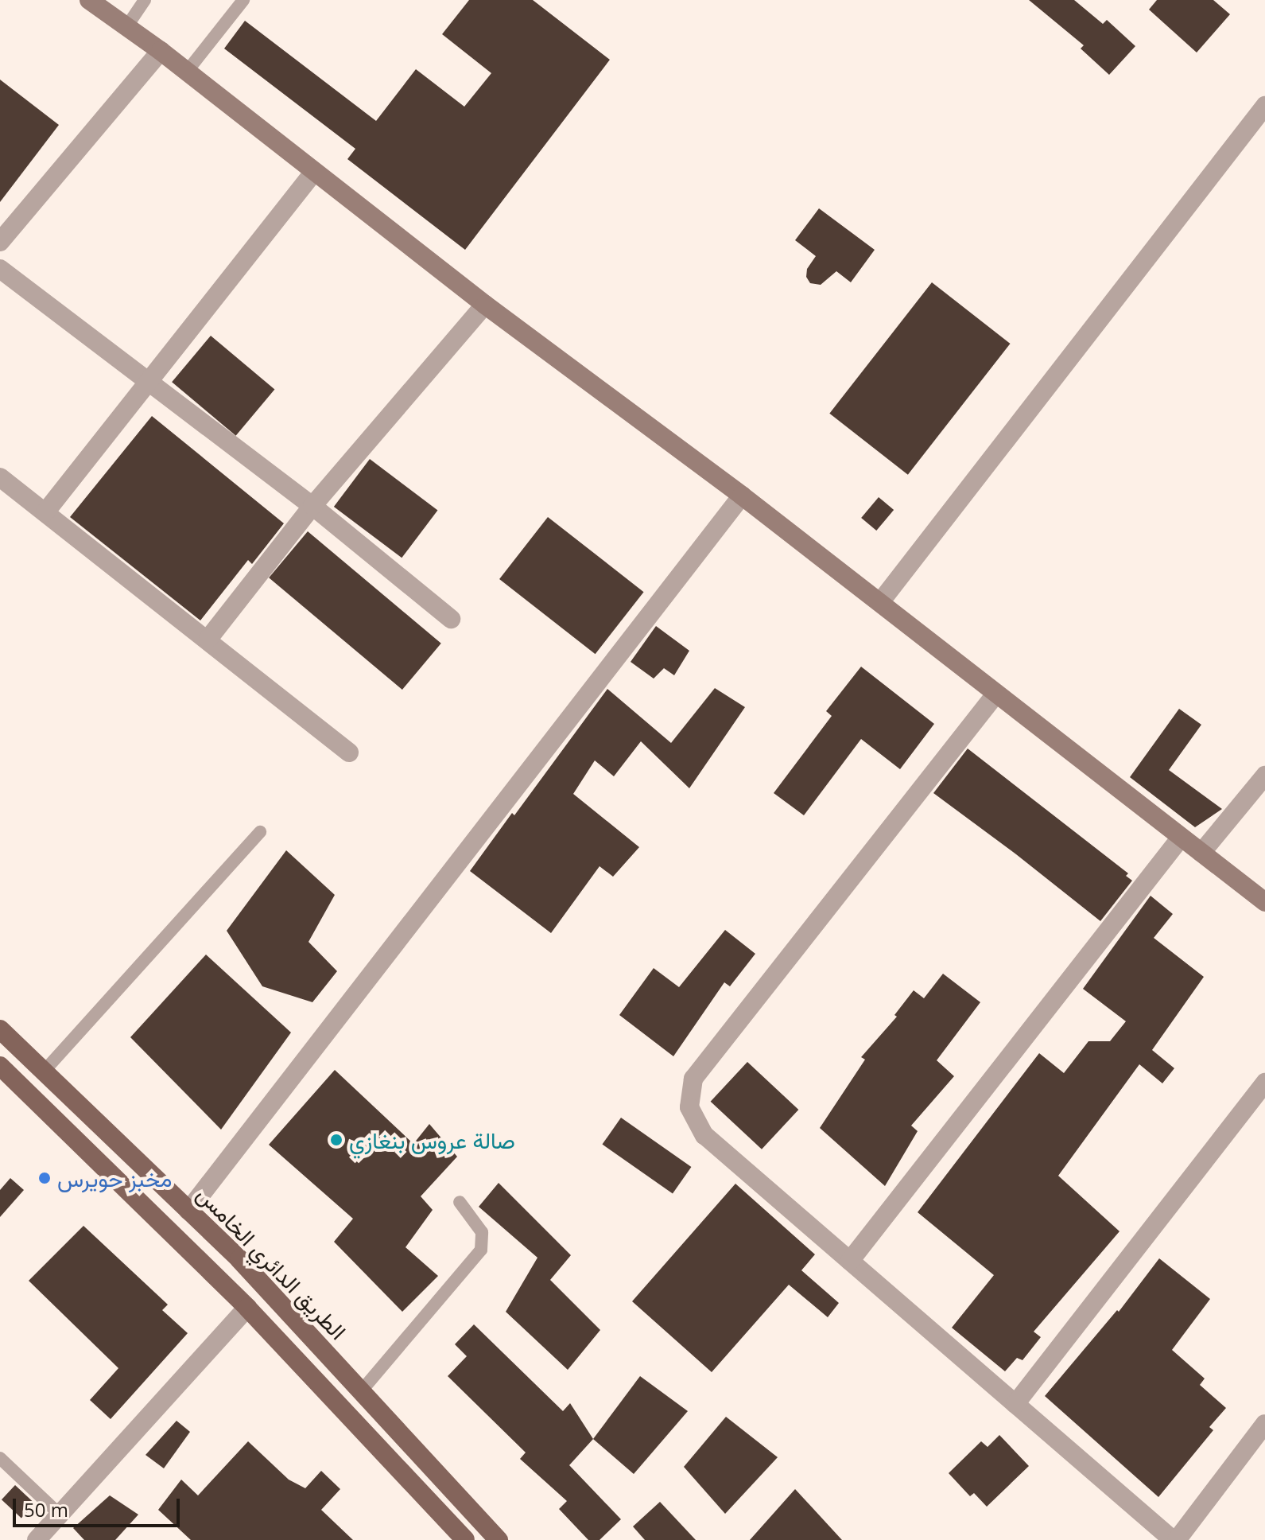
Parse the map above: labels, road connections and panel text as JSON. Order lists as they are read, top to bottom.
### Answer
{
  "streets": {
    "main road": ["الطريق الدائري الخامس"]
  },
  "places": ["صالة عروس بنغازي", "مخبز حويرس"],
  "scale_bar": "50 m"
}
